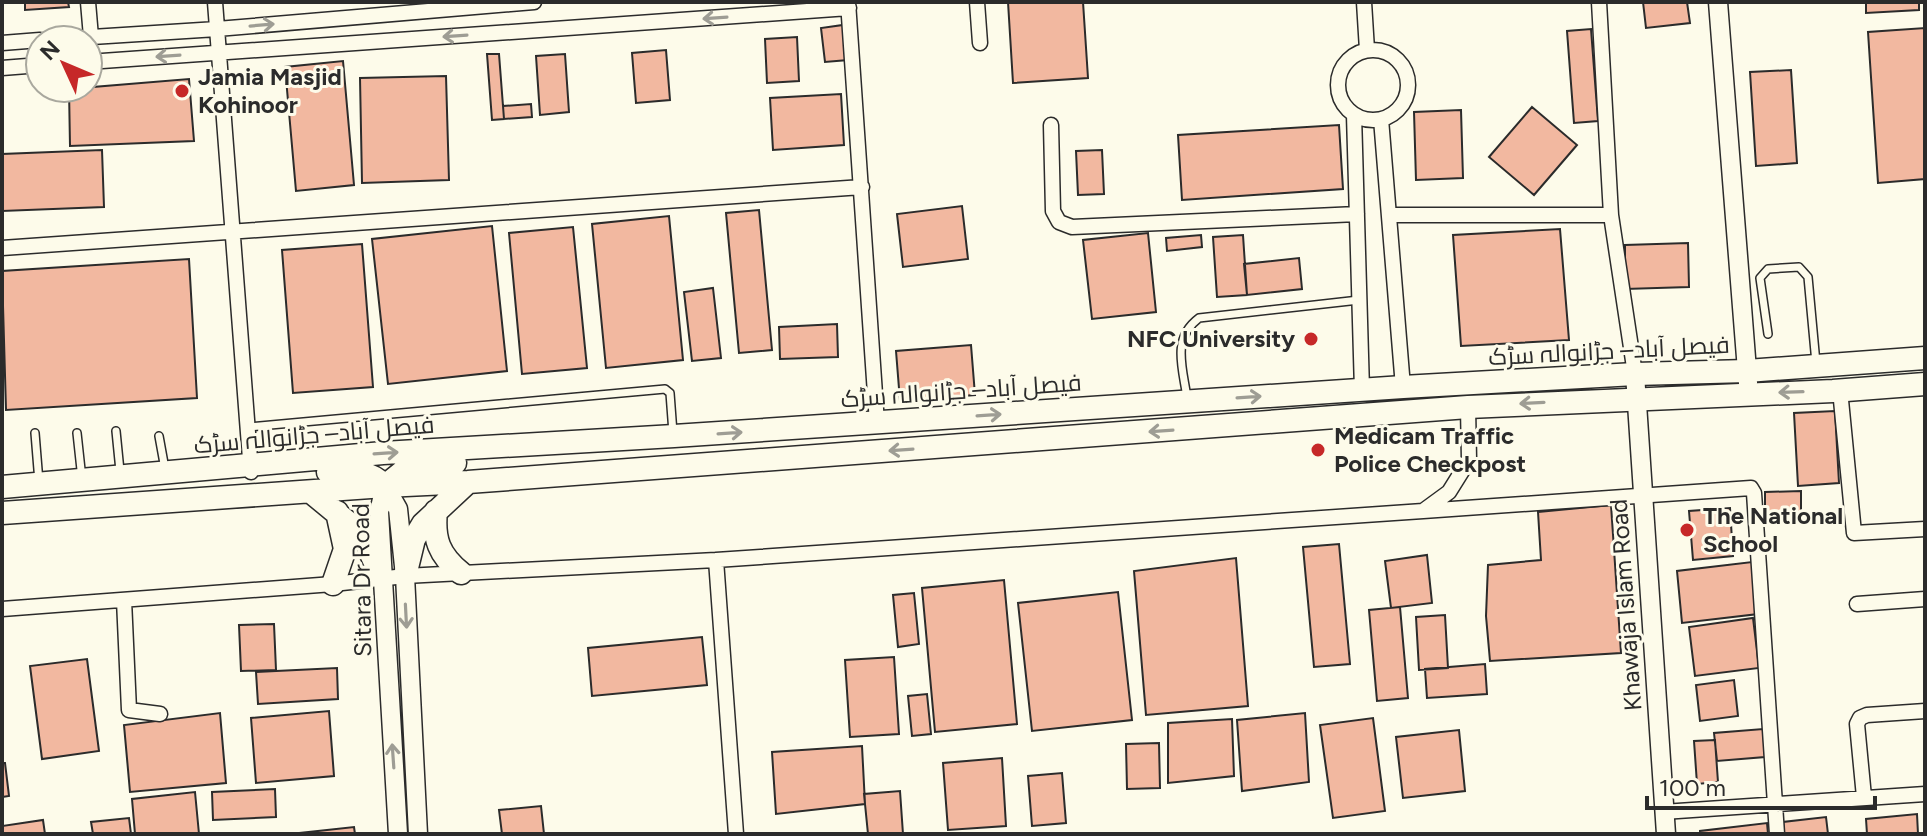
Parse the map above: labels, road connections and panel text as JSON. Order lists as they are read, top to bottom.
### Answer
{
  "streets": {
    "main road": ["فیصل آباد– جڑانوالہ سڑک"],
    "street": ["Sitara Dr Road", "Khawaja Islam Road"]
  },
  "crossings": [
    ["فیصل آباد– جڑانوالہ سڑک", "Sitara Dr Road"],
    ["فیصل آباد– جڑانوالہ سڑک", "Khawaja Islam Road"]
  ],
  "places": [
    "Jamia Masjid Kohinoor",
    "NFC University",
    "Medicam Traffic Police Checkpost",
    "The National School"
  ],
  "scale_bar": "100 m",
  "north": "top left"
}
